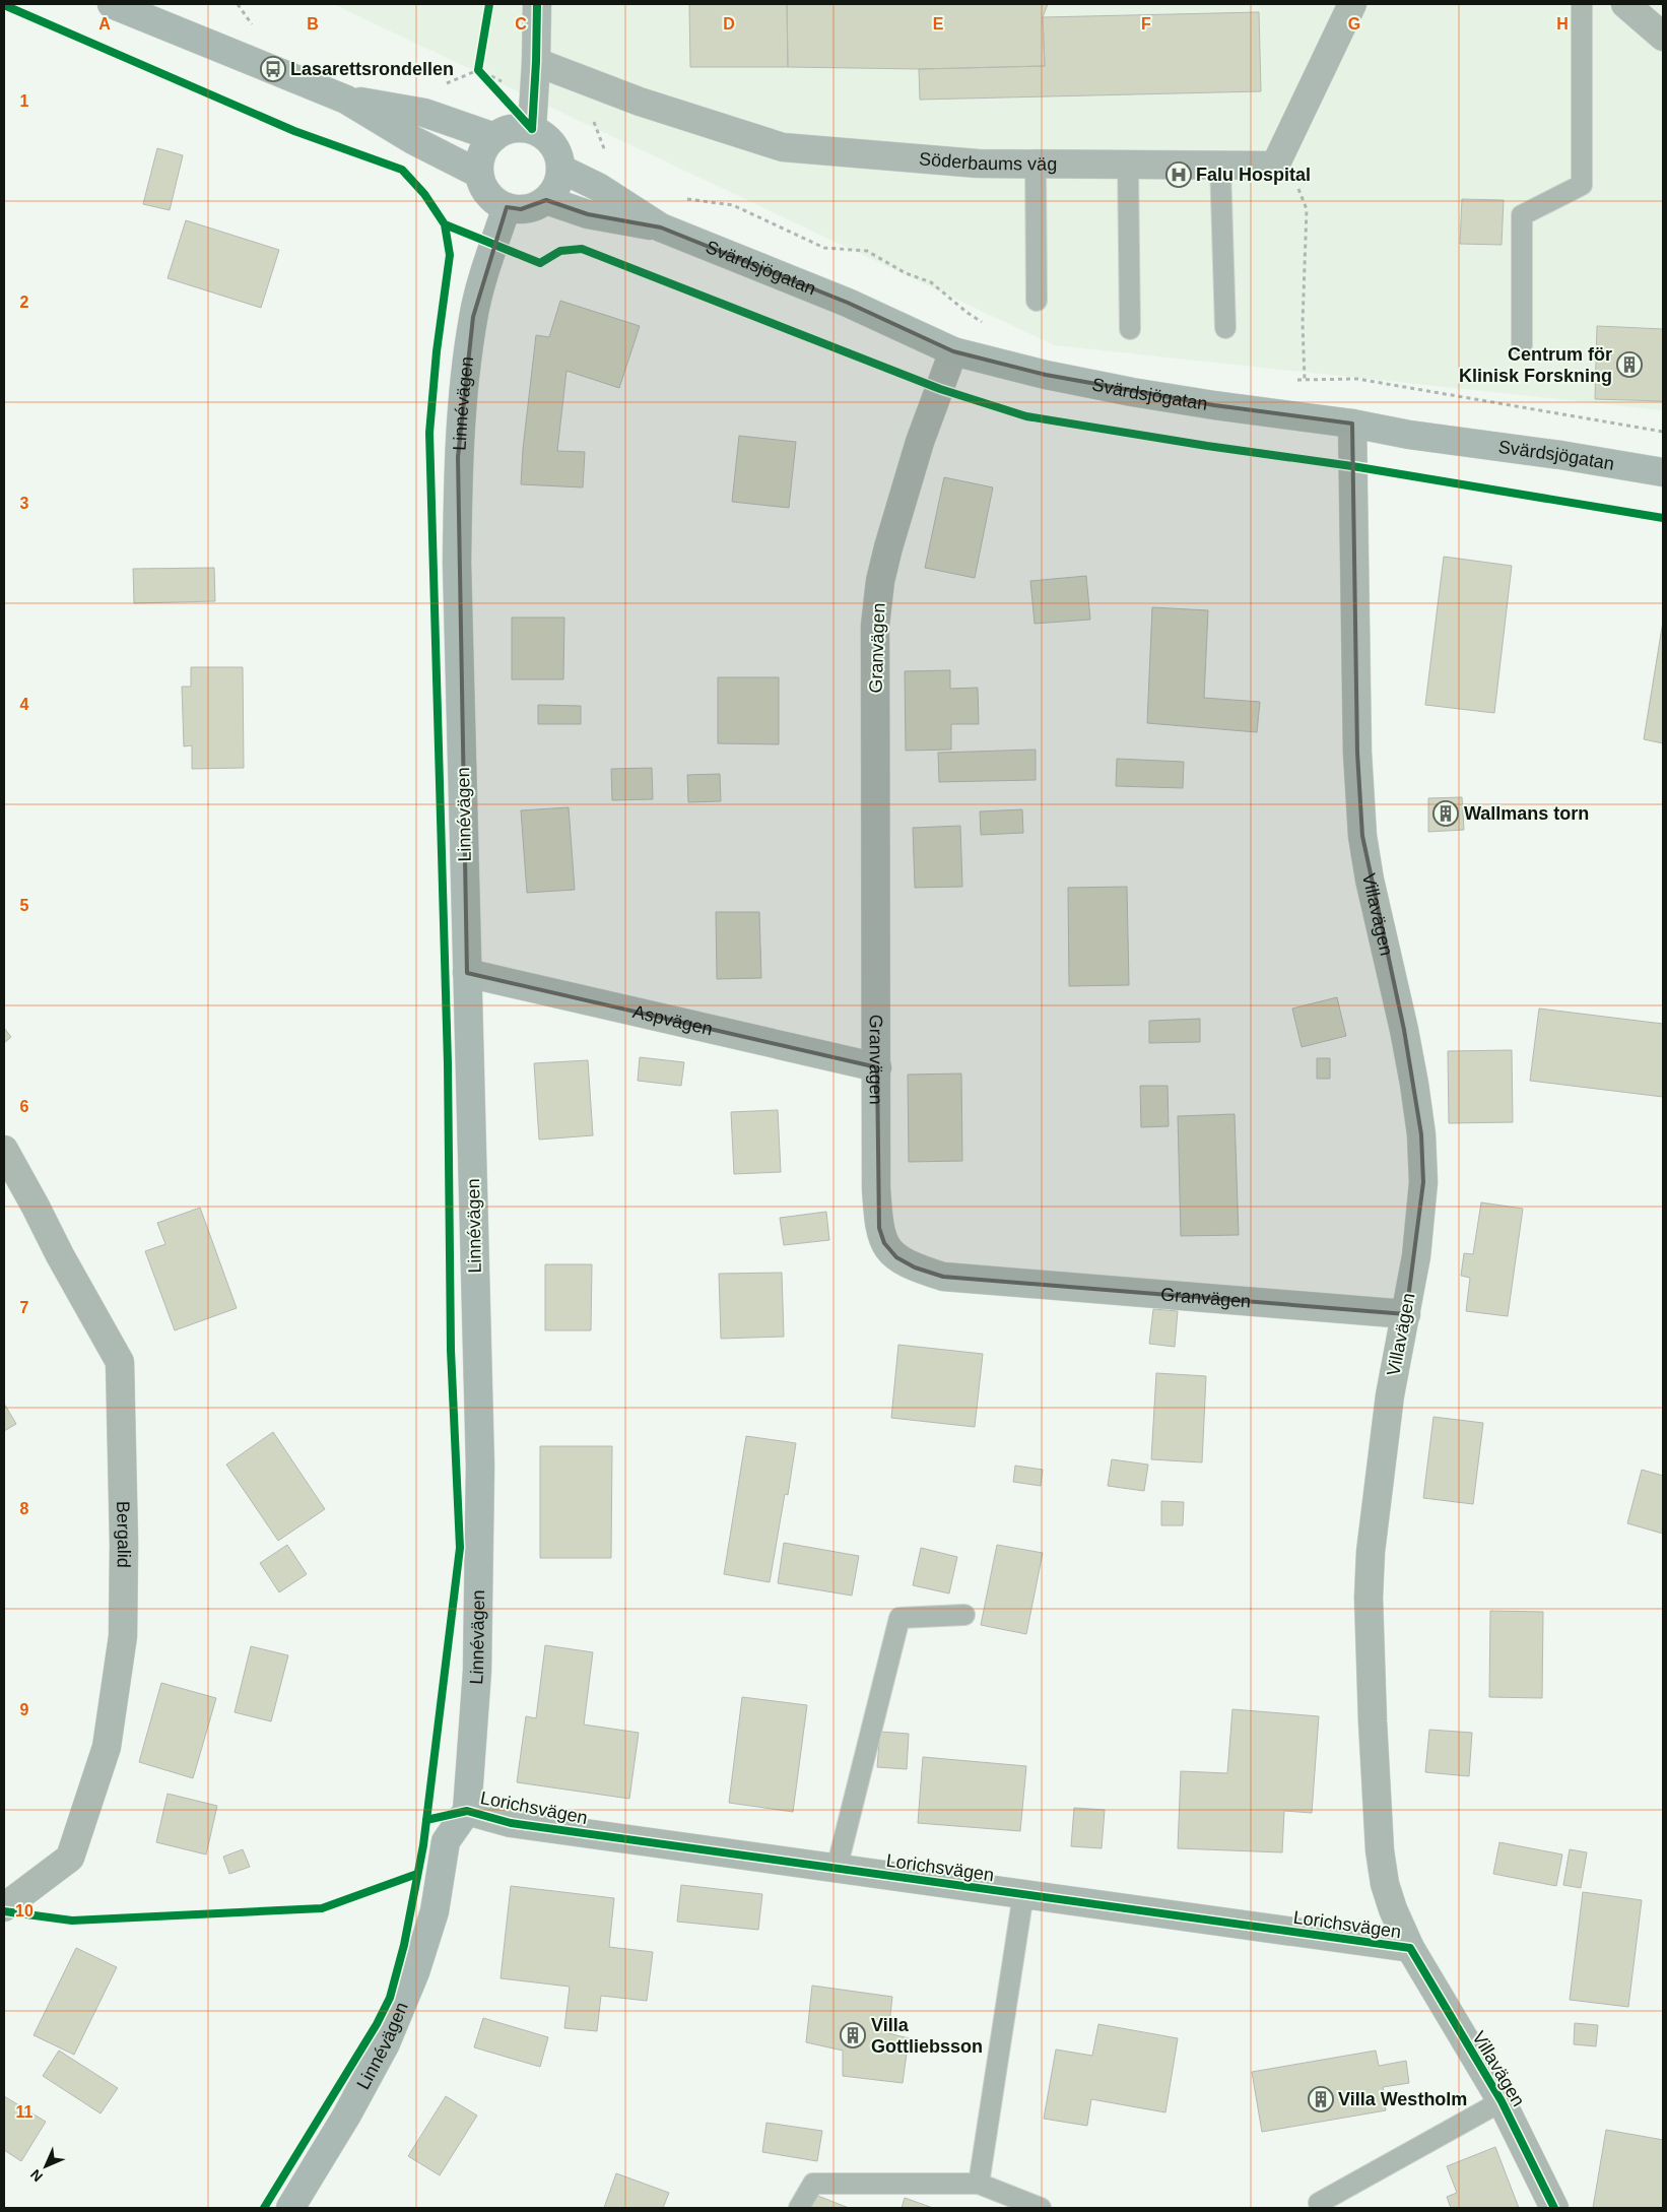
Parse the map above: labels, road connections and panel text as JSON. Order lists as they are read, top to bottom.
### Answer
{
  "streets": {
    "street": [
      "Söderbaums väg",
      "Svärdsjögatan",
      "Linnévägen",
      "Granvägen",
      "Villavägen",
      "Aspvägen",
      "Bergalid",
      "Lorichsvägen"
    ]
  },
  "crossings": [
    ["Svärdsjögatan", "Linnévägen"],
    ["Svärdsjögatan", "Granvägen"],
    ["Svärdsjögatan", "Villavägen"],
    ["Linnévägen", "Aspvägen"],
    ["Linnévägen", "Lorichsvägen"],
    ["Granvägen", "Villavägen"],
    ["Granvägen", "Aspvägen"],
    ["Villavägen", "Lorichsvägen"]
  ],
  "places": {
    "bus stop": ["Lasarettsrondellen"],
    "hospital": ["Falu Hospital"],
    "building": [
      "Centrum för Klinisk Forskning",
      "Wallmans torn",
      "Villa Gottliebsson",
      "Villa Westholm"
    ]
  },
  "north": "bottom left",
  "grid": {
    "columns": [
      "A",
      "B",
      "C",
      "D",
      "E",
      "F",
      "G",
      "H"
    ],
    "rows": [
      "1",
      "2",
      "3",
      "4",
      "5",
      "6",
      "7",
      "8",
      "9",
      "10",
      "11"
    ]
  }
}
